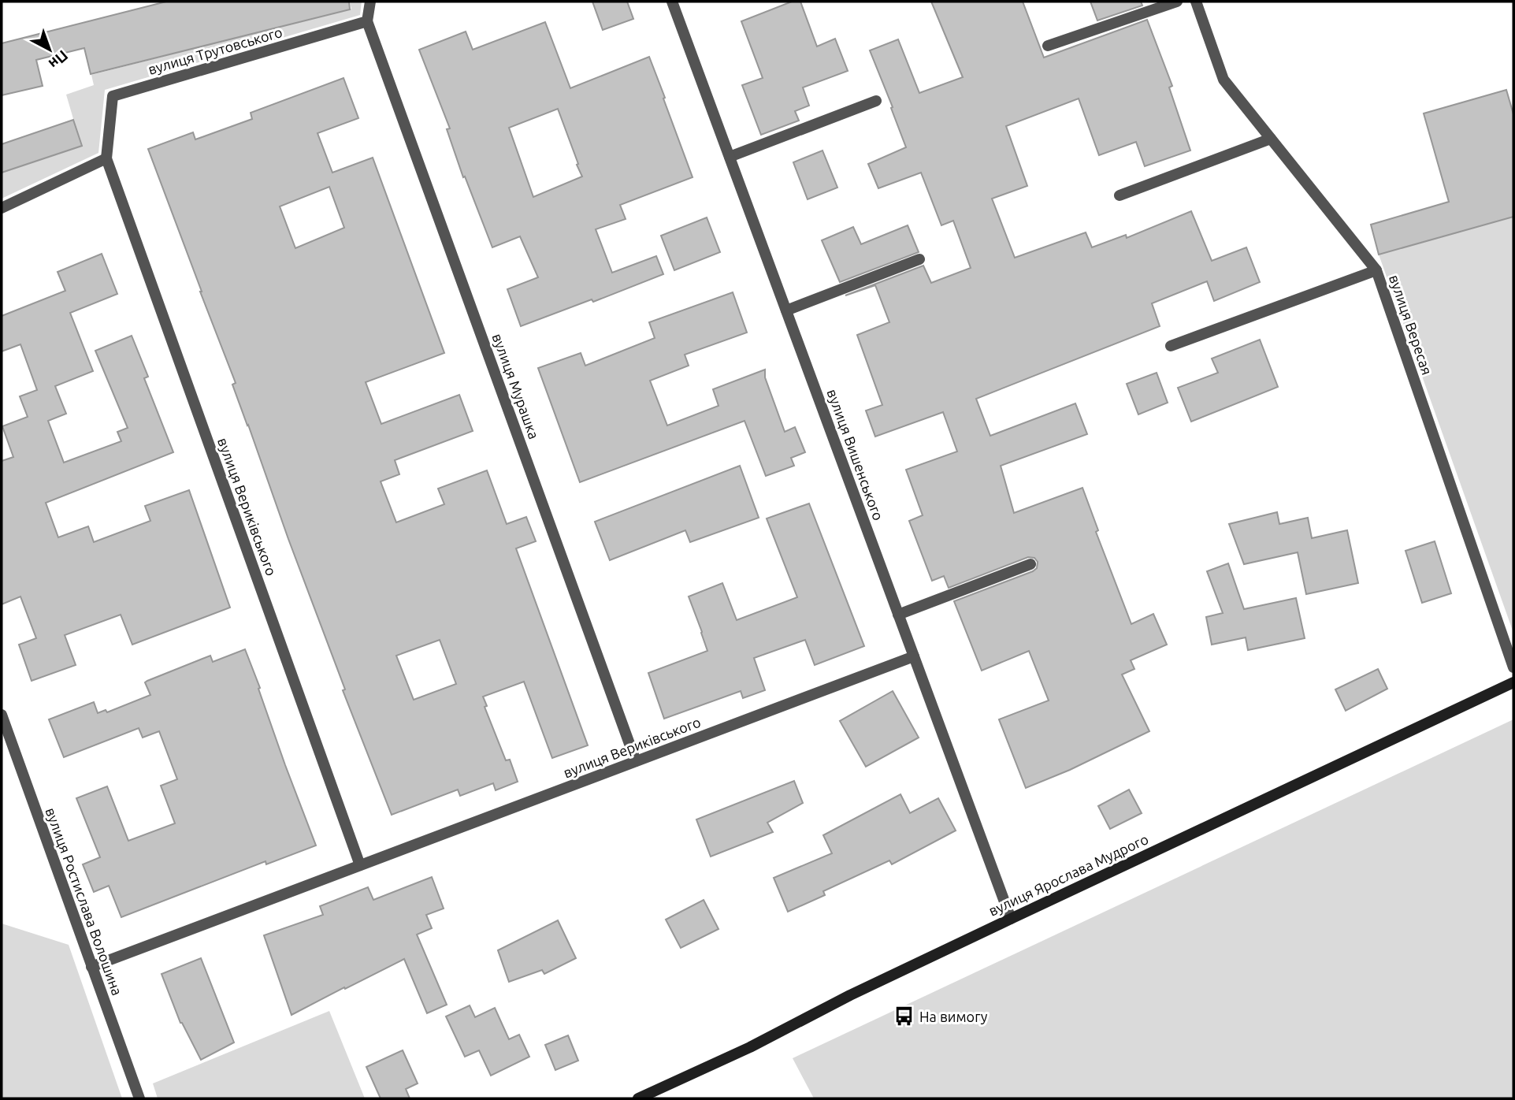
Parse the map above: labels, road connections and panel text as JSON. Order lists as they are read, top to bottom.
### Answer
{
  "streets": {
    "main road": ["вулиця Ярослава Мудрого"],
    "street": [
      "вулиця Трутовського",
      "вулиця Вересая",
      "вулиця Мурашка",
      "вулиця Вишенського",
      "вулиця Вериківського",
      "вулиця Ростислава Волошина"
    ]
  },
  "crossings": [
    ["вулиця Трутовського", "вулиця Мурашка"],
    ["вулиця Трутовського", "вулиця Вериківського"],
    ["вулиця Мурашка", "вулиця Вериківського"],
    ["вулиця Вишенського", "вулиця Вериківського"],
    ["вулиця Вишенського", "вулиця Ярослава Мудрого"],
    ["вулиця Вериківського", "вулиця Ростислава Волошина"]
  ],
  "places": {
    "bus stop": ["На вимогу"]
  },
  "north": "bottom right"
}
